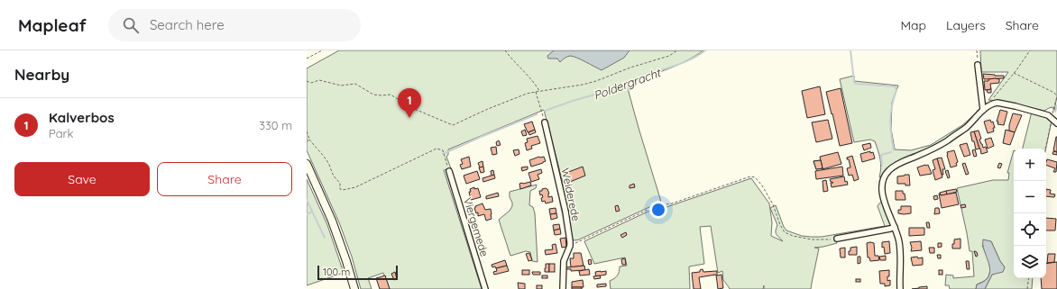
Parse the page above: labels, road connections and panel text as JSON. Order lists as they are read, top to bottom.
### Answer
{
  "streets": {
    "street": ["Weiderede", "Viergemede"]
  },
  "water": ["Poldergracht"],
  "scale_bar": "100 m",
  "page": {
    "header": "Mapleaf",
    "search": "Search here",
    "nav": ["Map", "Layers", "Share"],
    "heading": "Nearby",
    "pins": "1",
    "list": [
      {
        "mark": "1",
        "name": "Kalverbos",
        "note": "Park",
        "value": "330 m"
      }
    ],
    "map_buttons": ["+", "−"],
    "buttons": ["Save", "Share"],
    "scale": "100 m"
  }
}
